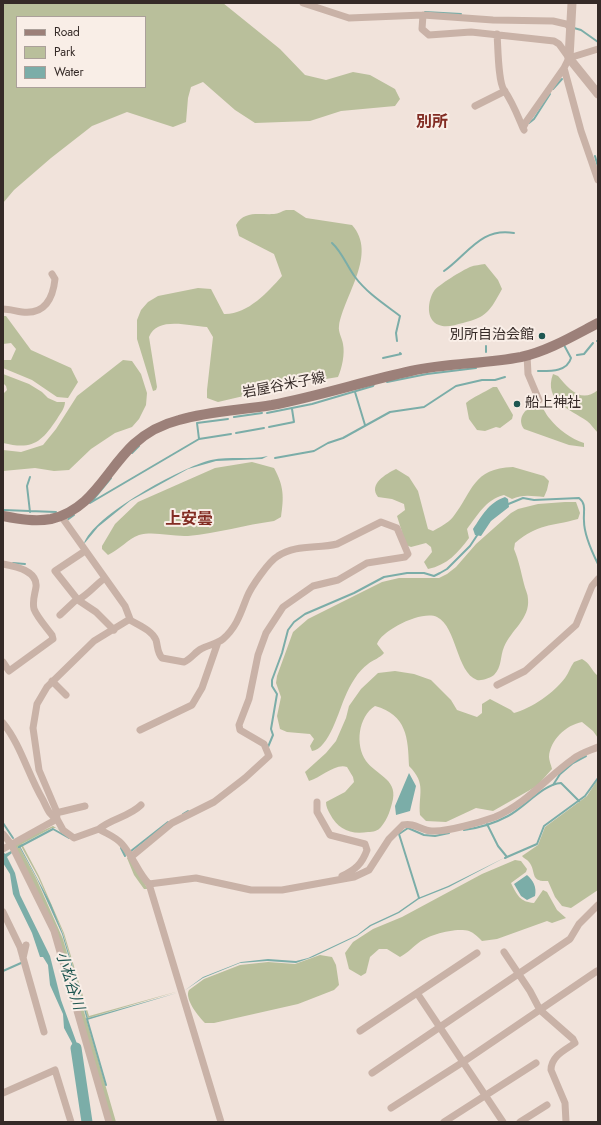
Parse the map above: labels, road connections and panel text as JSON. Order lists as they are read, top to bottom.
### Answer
{
  "streets": {
    "main road": ["岩屋谷米子線"]
  },
  "districts": ["別所", "上安曇"],
  "water": ["小松谷川"],
  "places": ["別所自治会館", "船上神社"],
  "legend": ["Road", "Park", "Water"]
}
